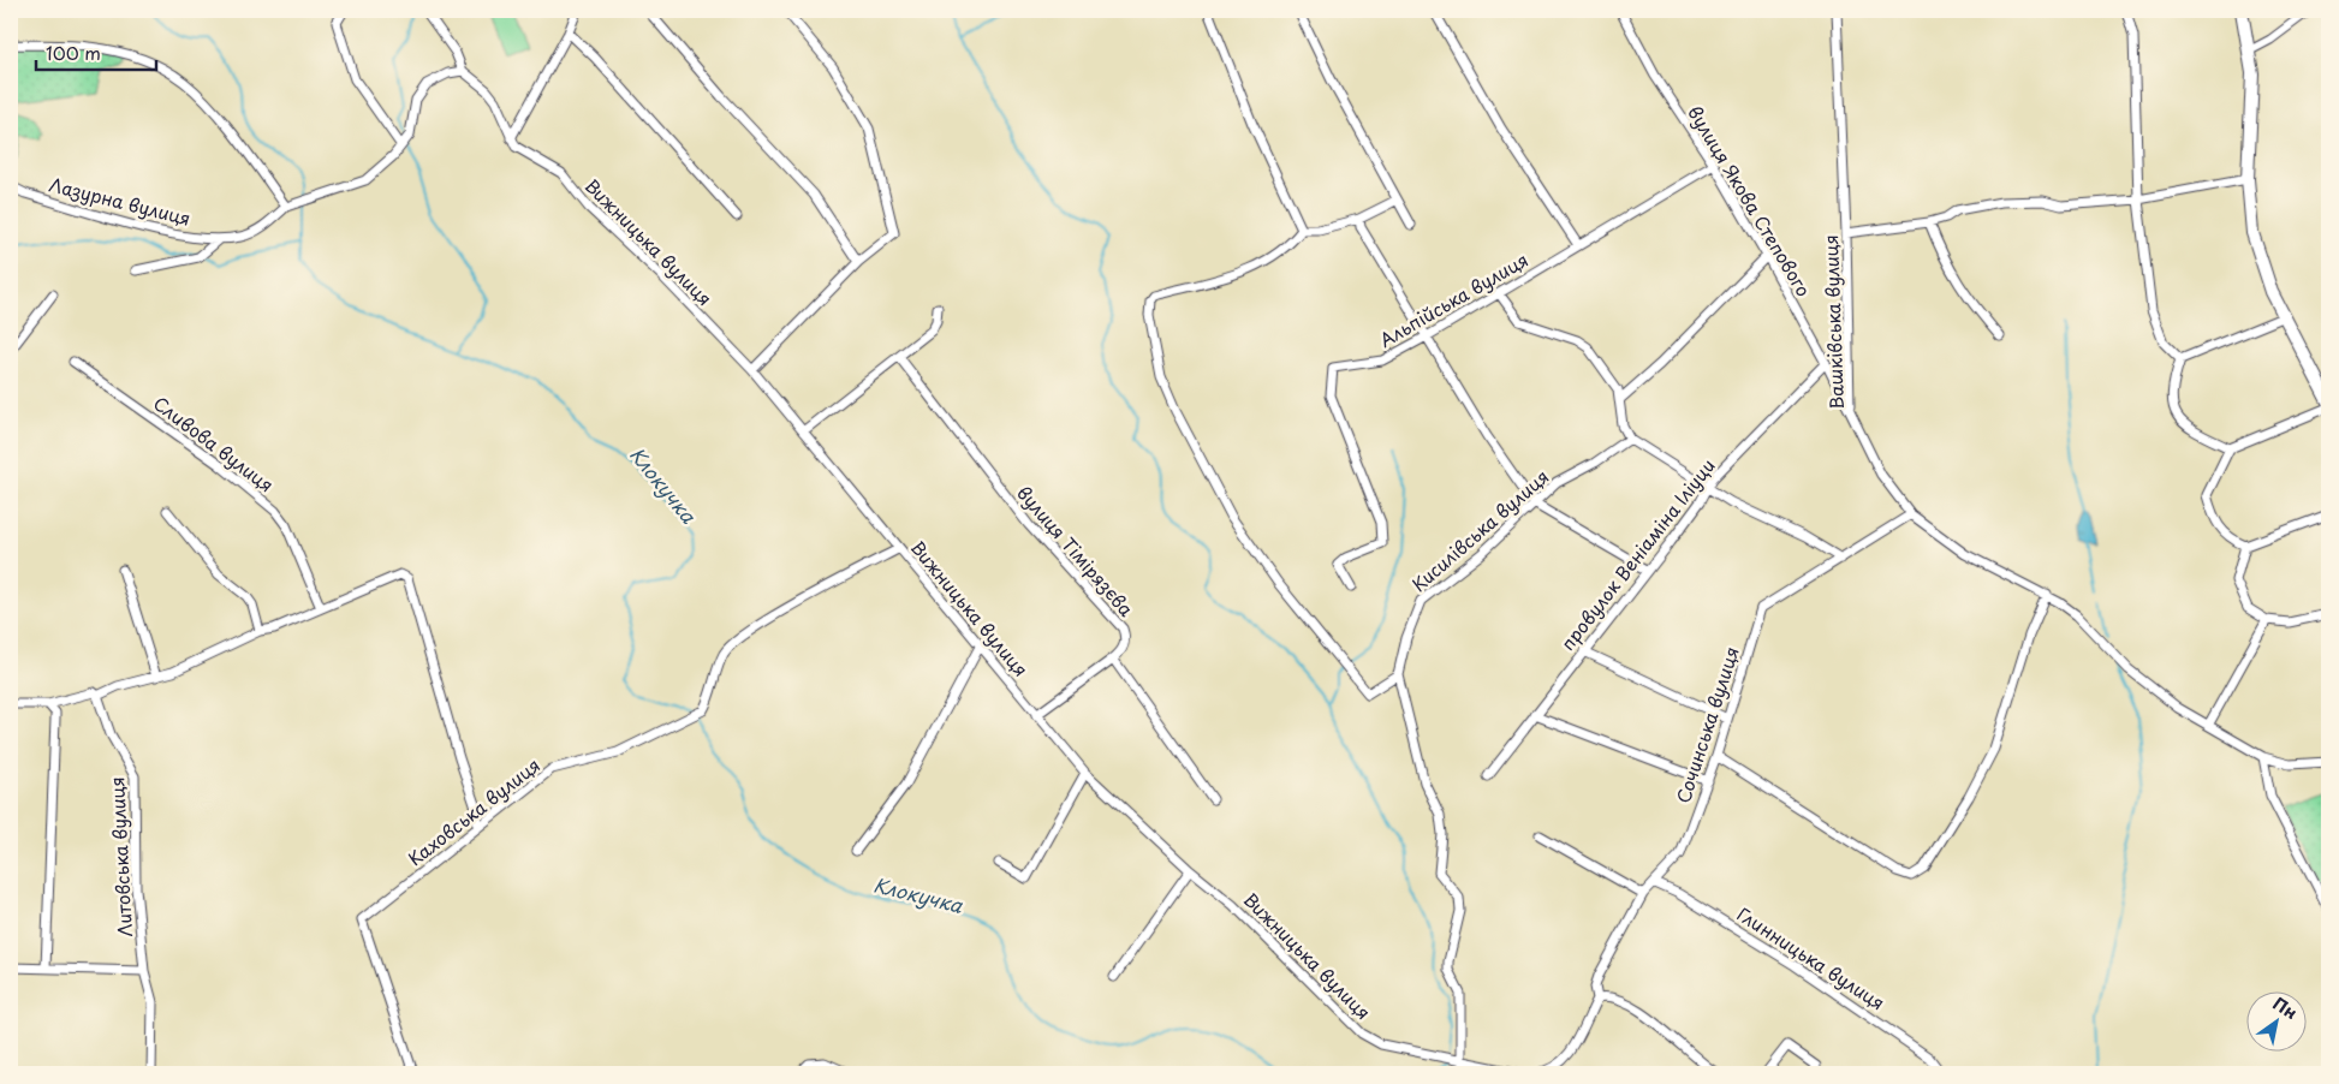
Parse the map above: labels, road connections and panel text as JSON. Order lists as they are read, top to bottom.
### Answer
{
  "streets": {
    "street": [
      "Лазурна вулиця",
      "вулиця Якова Степового",
      "Вижницька вулиця",
      "Альпійська вулиця",
      "Вашківська вулиця",
      "Сливова вулиця",
      "Кисилівська вулиця",
      "вулиця Тімірязєва",
      "провулок Веніаміна Іліуци",
      "Сочинська вулиця",
      "Каховська вулиця",
      "Литовська вулиця",
      "Глинницька вулиця"
    ]
  },
  "crossings": [
    ["вулиця Якова Степового", "Альпійська вулиця"],
    ["вулиця Якова Степового", "Вашківська вулиця"],
    ["вулиця Якова Степового", "провулок Веніаміна Іліуци"],
    ["Вижницька вулиця", "Кисилівська вулиця"],
    ["Вижницька вулиця", "Каховська вулиця"],
    ["Вашківська вулиця", "Сочинська вулиця"],
    ["Сочинська вулиця", "Глинницька вулиця"]
  ],
  "water": ["Клокучка"],
  "scale_bar": "100 m",
  "north": "top right"
}
